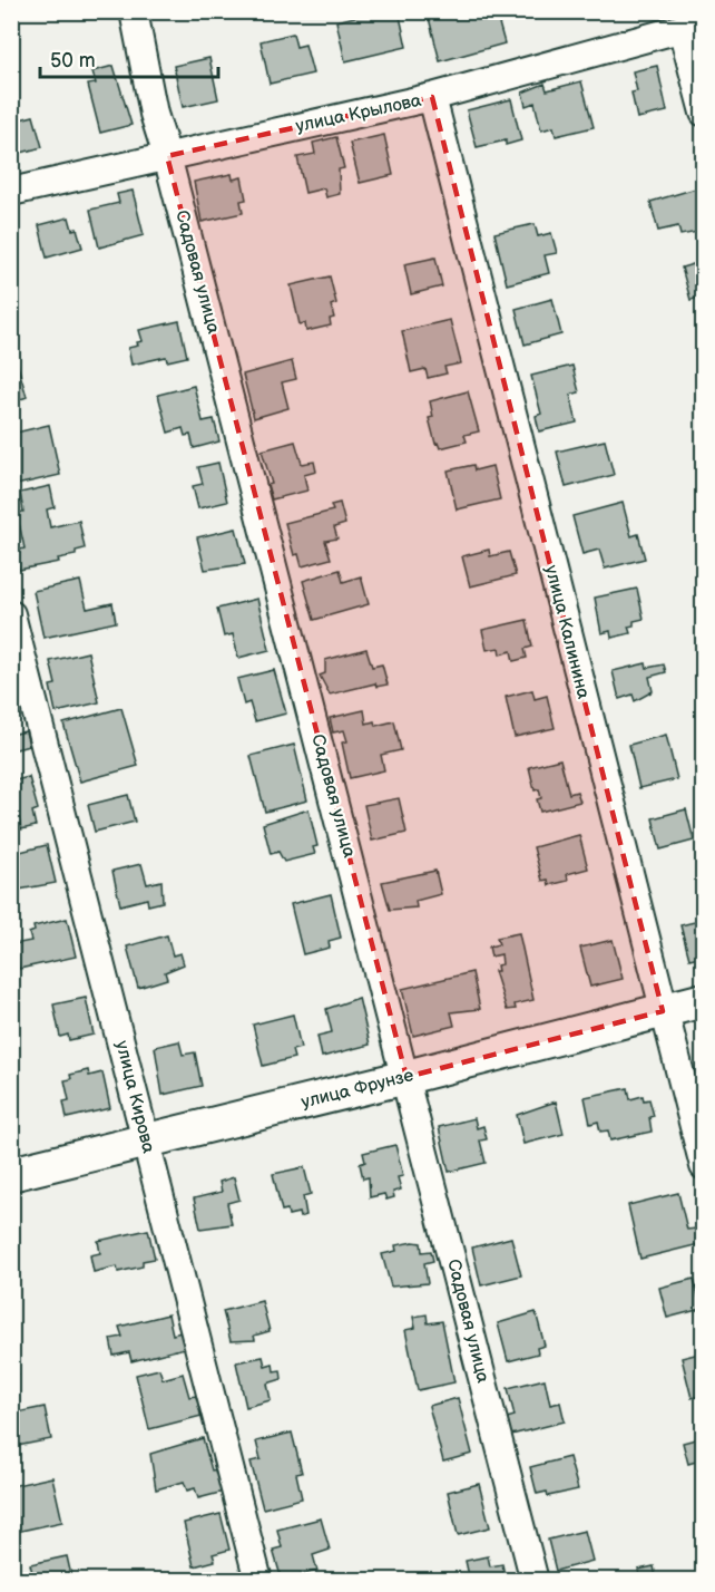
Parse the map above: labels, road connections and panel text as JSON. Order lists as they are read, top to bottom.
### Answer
{
  "streets": {
    "street": [
      "улица Крылова",
      "Садовая улица",
      "улица Калинина",
      "улица Фрунзе",
      "улица Кирова"
    ]
  },
  "crossings": [
    ["улица Крылова", "Садовая улица"],
    ["улица Крылова", "улица Калинина"],
    ["Садовая улица", "улица Фрунзе"],
    ["улица Калинина", "улица Фрунзе"],
    ["улица Фрунзе", "улица Кирова"]
  ],
  "scale_bar": "50 m"
}
